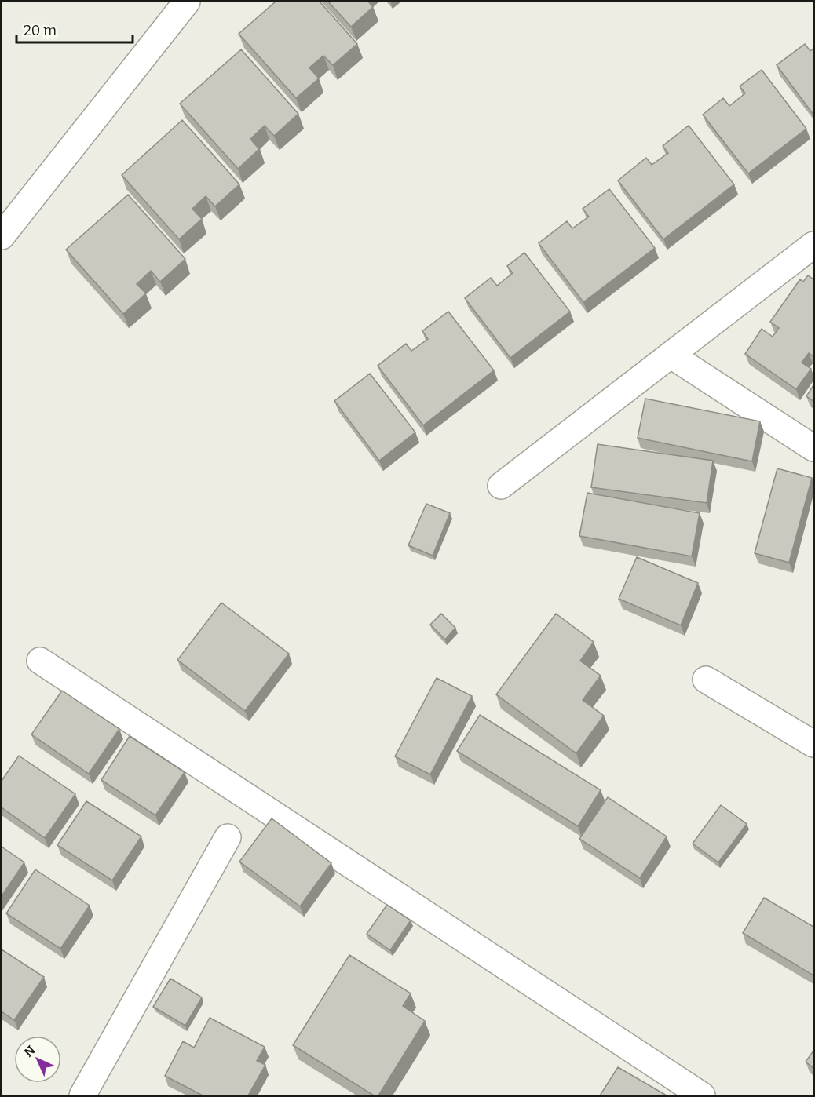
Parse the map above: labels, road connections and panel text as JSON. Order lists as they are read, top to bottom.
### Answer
{
  "scale_bar": "20 m",
  "north": "top left"
}
